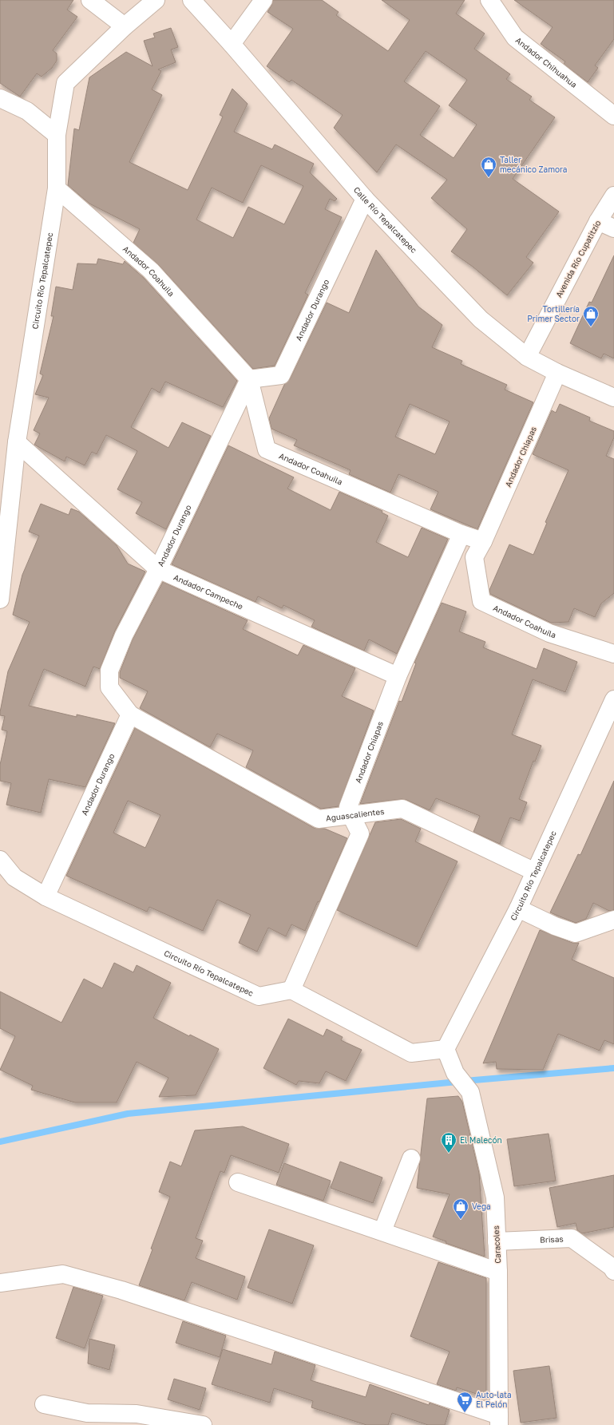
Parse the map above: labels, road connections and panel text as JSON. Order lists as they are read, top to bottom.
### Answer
{
  "streets": {
    "street": [
      "Andador Chihuahua",
      "Calle Río Tepalcatepec",
      "Avenida Río Cupatitzio",
      "Andador Coahuila",
      "Circuito Río Tepalcatepec",
      "Andador Durango",
      "Andador Chiapas",
      "Andador Campeche",
      "Aguascalientes",
      "Brisas",
      "Caracoles"
    ]
  },
  "crossings": [
    ["Calle Río Tepalcatepec", "Avenida Río Cupatitzio"],
    ["Calle Río Tepalcatepec", "Andador Durango"],
    ["Calle Río Tepalcatepec", "Andador Chiapas"],
    ["Andador Coahuila", "Circuito Río Tepalcatepec"],
    ["Andador Coahuila", "Andador Durango"],
    ["Andador Coahuila", "Andador Chiapas"],
    ["Circuito Río Tepalcatepec", "Andador Durango"],
    ["Circuito Río Tepalcatepec", "Andador Chiapas"],
    ["Circuito Río Tepalcatepec", "Andador Campeche"],
    ["Circuito Río Tepalcatepec", "Aguascalientes"],
    ["Circuito Río Tepalcatepec", "Caracoles"],
    ["Andador Durango", "Andador Campeche"],
    ["Andador Durango", "Aguascalientes"],
    ["Andador Chiapas", "Andador Campeche"],
    ["Andador Chiapas", "Aguascalientes"],
    ["Brisas", "Caracoles"]
  ],
  "places": {
    "shop": ["Taller mecánico Zamora", "Tortillería Primer Sector", "Vega"],
    "building": ["El Malecón"],
    "supermarket": ["Auto-lata El Pelón"]
  }
}
